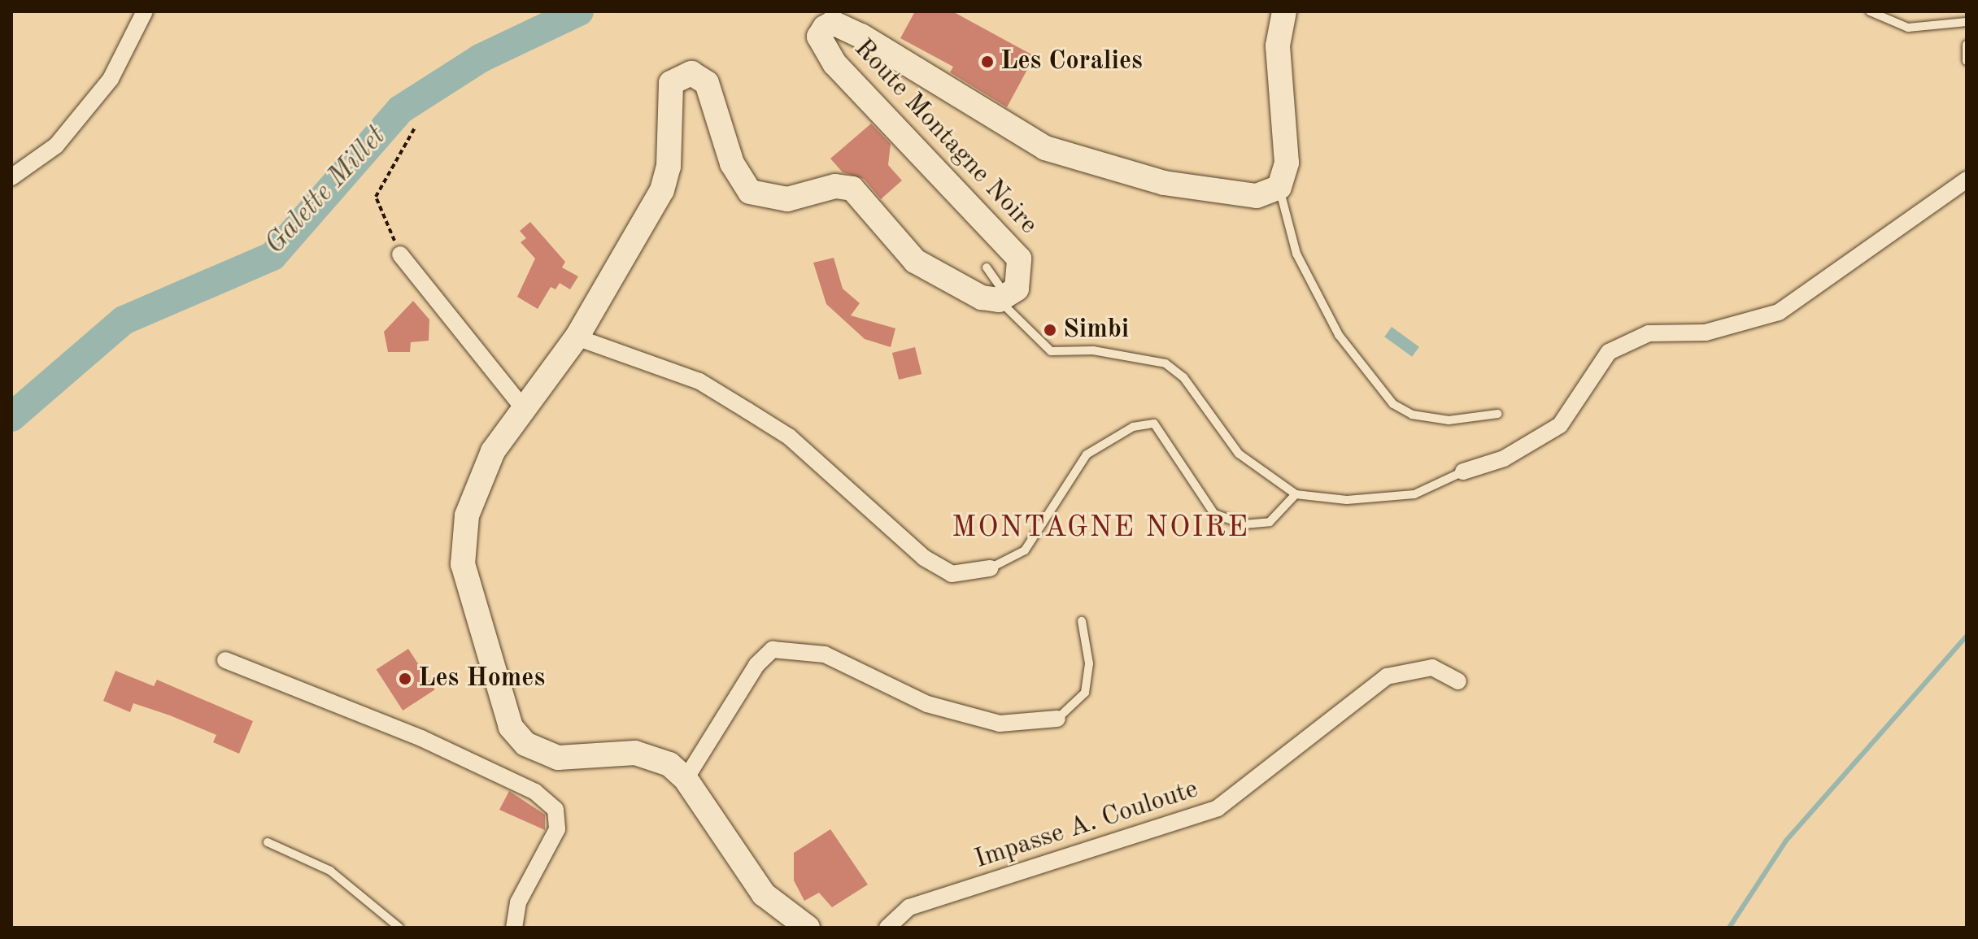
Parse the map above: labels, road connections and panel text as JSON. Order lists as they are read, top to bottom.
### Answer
{
  "streets": {
    "street": ["Route Montagne Noire", "Impasse A. Couloute"]
  },
  "districts": ["MONTAGNE NOIRE"],
  "water": ["Galette Millet"],
  "places": ["Les Coralies", "Simbi", "Les Homes"]
}
